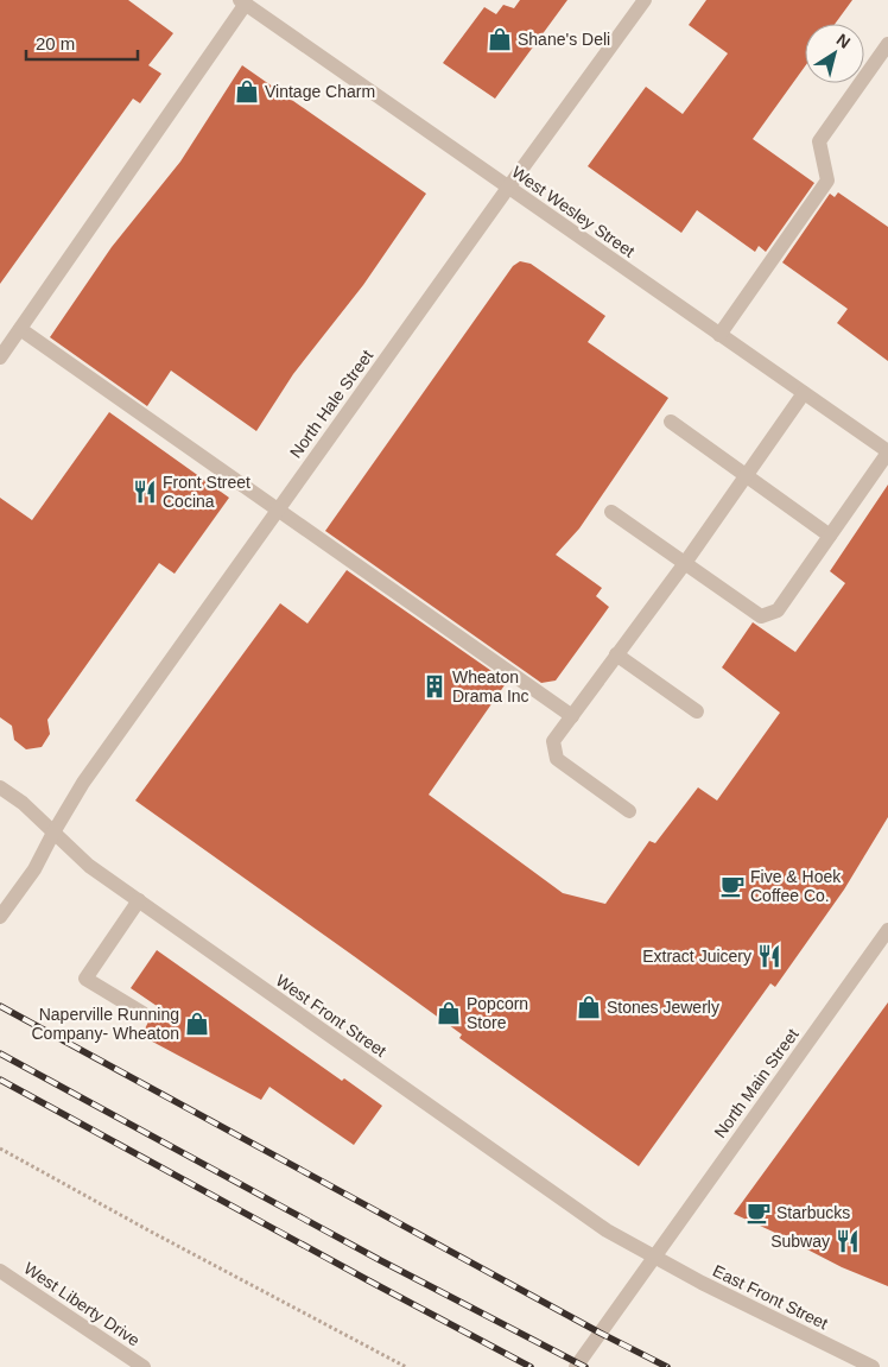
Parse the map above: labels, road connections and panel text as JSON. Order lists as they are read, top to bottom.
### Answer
{
  "streets": {
    "street": [
      "West Wesley Street",
      "North Hale Street",
      "West Front Street",
      "North Main Street",
      "East Front Street",
      "West Liberty Drive"
    ]
  },
  "crossings": [
    ["West Wesley Street", "North Hale Street"],
    ["North Hale Street", "West Front Street"],
    ["West Front Street", "North Main Street"],
    ["West Front Street", "East Front Street"],
    ["North Main Street", "East Front Street"]
  ],
  "places": {
    "shop": [
      "Shane's Deli",
      "Vintage Charm",
      "Stones Jewerly",
      "Popcorn Store",
      "Naperville Running Company- Wheaton"
    ],
    "restaurant": ["Front Street Cocina", "Extract Juicery", "Subway"],
    "building": ["Wheaton Drama Inc"],
    "cafe": ["Five & Hoek Coffee Co.", "Starbucks"]
  },
  "scale_bar": "20 m",
  "north": "top right"
}
